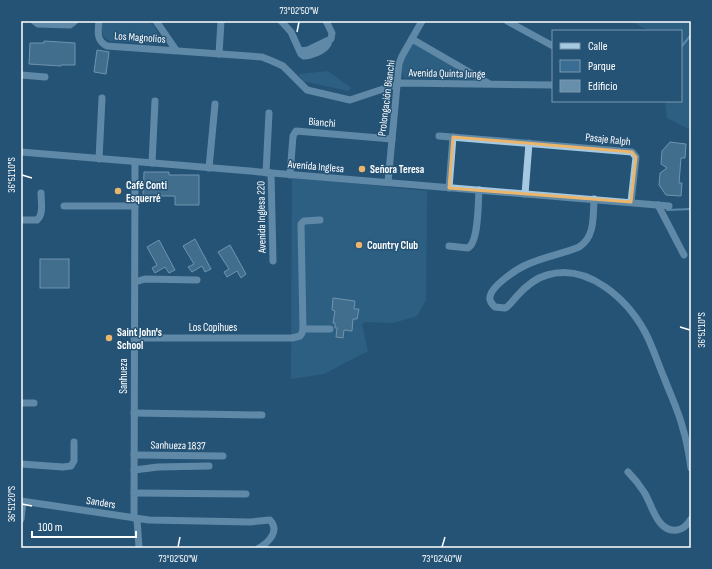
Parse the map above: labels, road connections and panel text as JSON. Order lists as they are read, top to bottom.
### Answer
{
  "streets": {
    "street": [
      "Los Magnolios",
      "Avenida Quinta Junge",
      "Prolongación Bianchi",
      "Bianchi",
      "Pasaje Ralph",
      "Avenida Inglesa",
      "Avenida Inglesa 220",
      "Los Copihues",
      "Sanhueza",
      "Sanhueza 1837",
      "Sanders"
    ]
  },
  "crossings": [
    ["Los Magnolios", "Avenida Quinta Junge"],
    ["Avenida Quinta Junge", "Prolongación Bianchi"],
    ["Prolongación Bianchi", "Bianchi"],
    ["Prolongación Bianchi", "Avenida Inglesa"],
    ["Bianchi", "Avenida Inglesa"],
    ["Pasaje Ralph", "Avenida Inglesa"],
    ["Avenida Inglesa", "Avenida Inglesa 220"],
    ["Avenida Inglesa", "Sanhueza"],
    ["Los Copihues", "Sanhueza"],
    ["Sanhueza", "Sanhueza 1837"],
    ["Sanhueza", "Sanders"]
  ],
  "places": [
    "Señora Teresa",
    "Café Conti Esquerré",
    "Country Club",
    "Saint John's School"
  ],
  "legend": ["Calle", "Parque", "Edificio"],
  "scale_bar": "100 m",
  "coordinates": [
    "73°02'50\"W",
    "36°51'10\"S",
    "36°51'20\"S",
    "73°02'40\"W"
  ]
}
